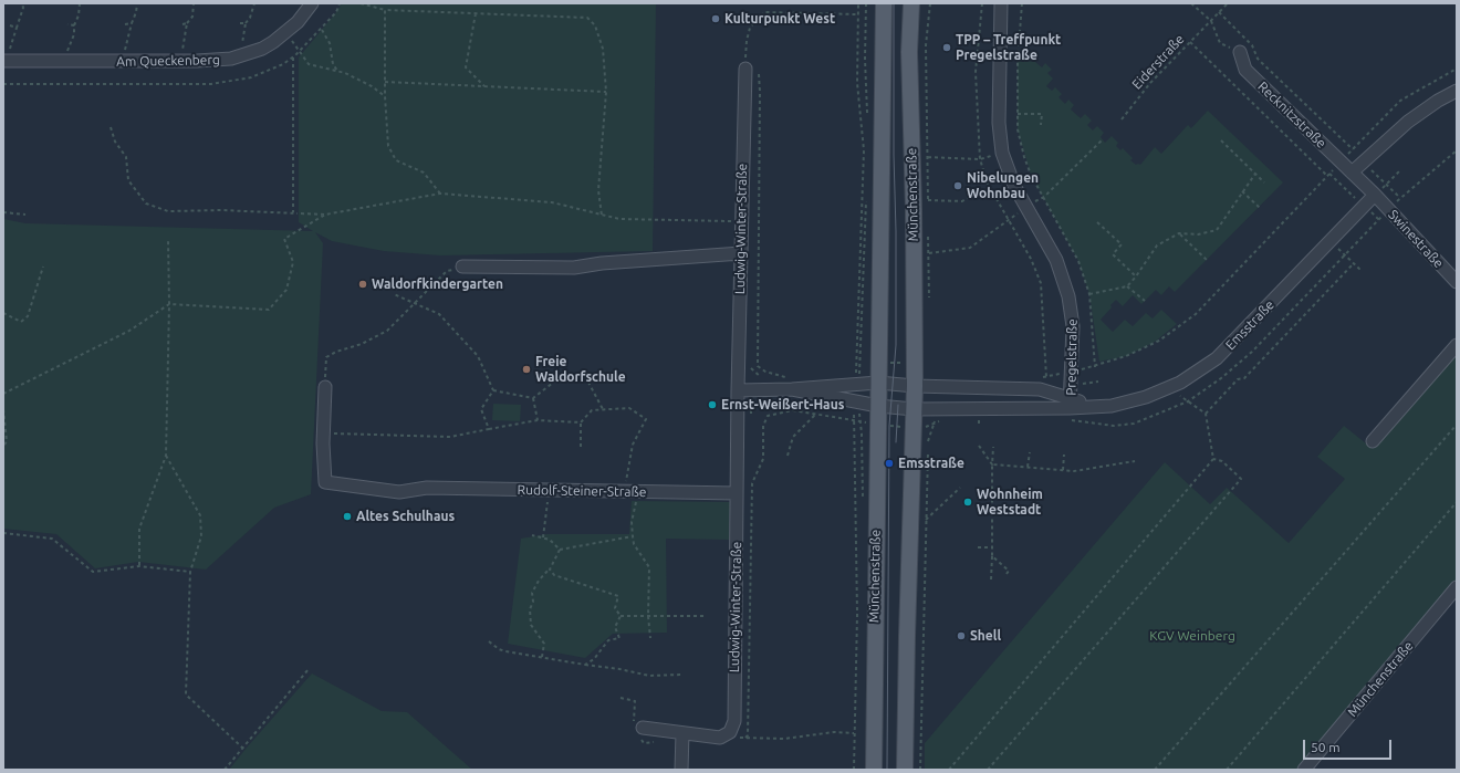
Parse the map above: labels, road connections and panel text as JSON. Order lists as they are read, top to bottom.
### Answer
{
  "streets": {
    "main road": ["Münchenstraße"],
    "street": [
      "Am Queckenberg",
      "Recknitzstraße",
      "Ludwig-Winter-Straße",
      "Swinestraße",
      "Emsstraße",
      "Pregelstraße",
      "Rudolf-Steiner-Straße"
    ],
    "path": ["Eiderstraße"]
  },
  "crossings": [
    ["Münchenstraße", "Emsstraße"],
    ["Ludwig-Winter-Straße", "Rudolf-Steiner-Straße"],
    ["Swinestraße", "Emsstraße"],
    ["Emsstraße", "Pregelstraße"]
  ],
  "parks": ["KGV Weinberg"],
  "places": [
    "Kulturpunkt West",
    "TPP – Treffpunkt Pregelstraße",
    "Nibelungen Wohnbau",
    "Waldorfkindergarten",
    "Freie Waldorfschule",
    "Ernst-Weißert-Haus",
    "Emsstraße",
    "Wohnheim Weststadt",
    "Altes Schulhaus",
    "Shell"
  ],
  "scale_bar": "50 m"
}
